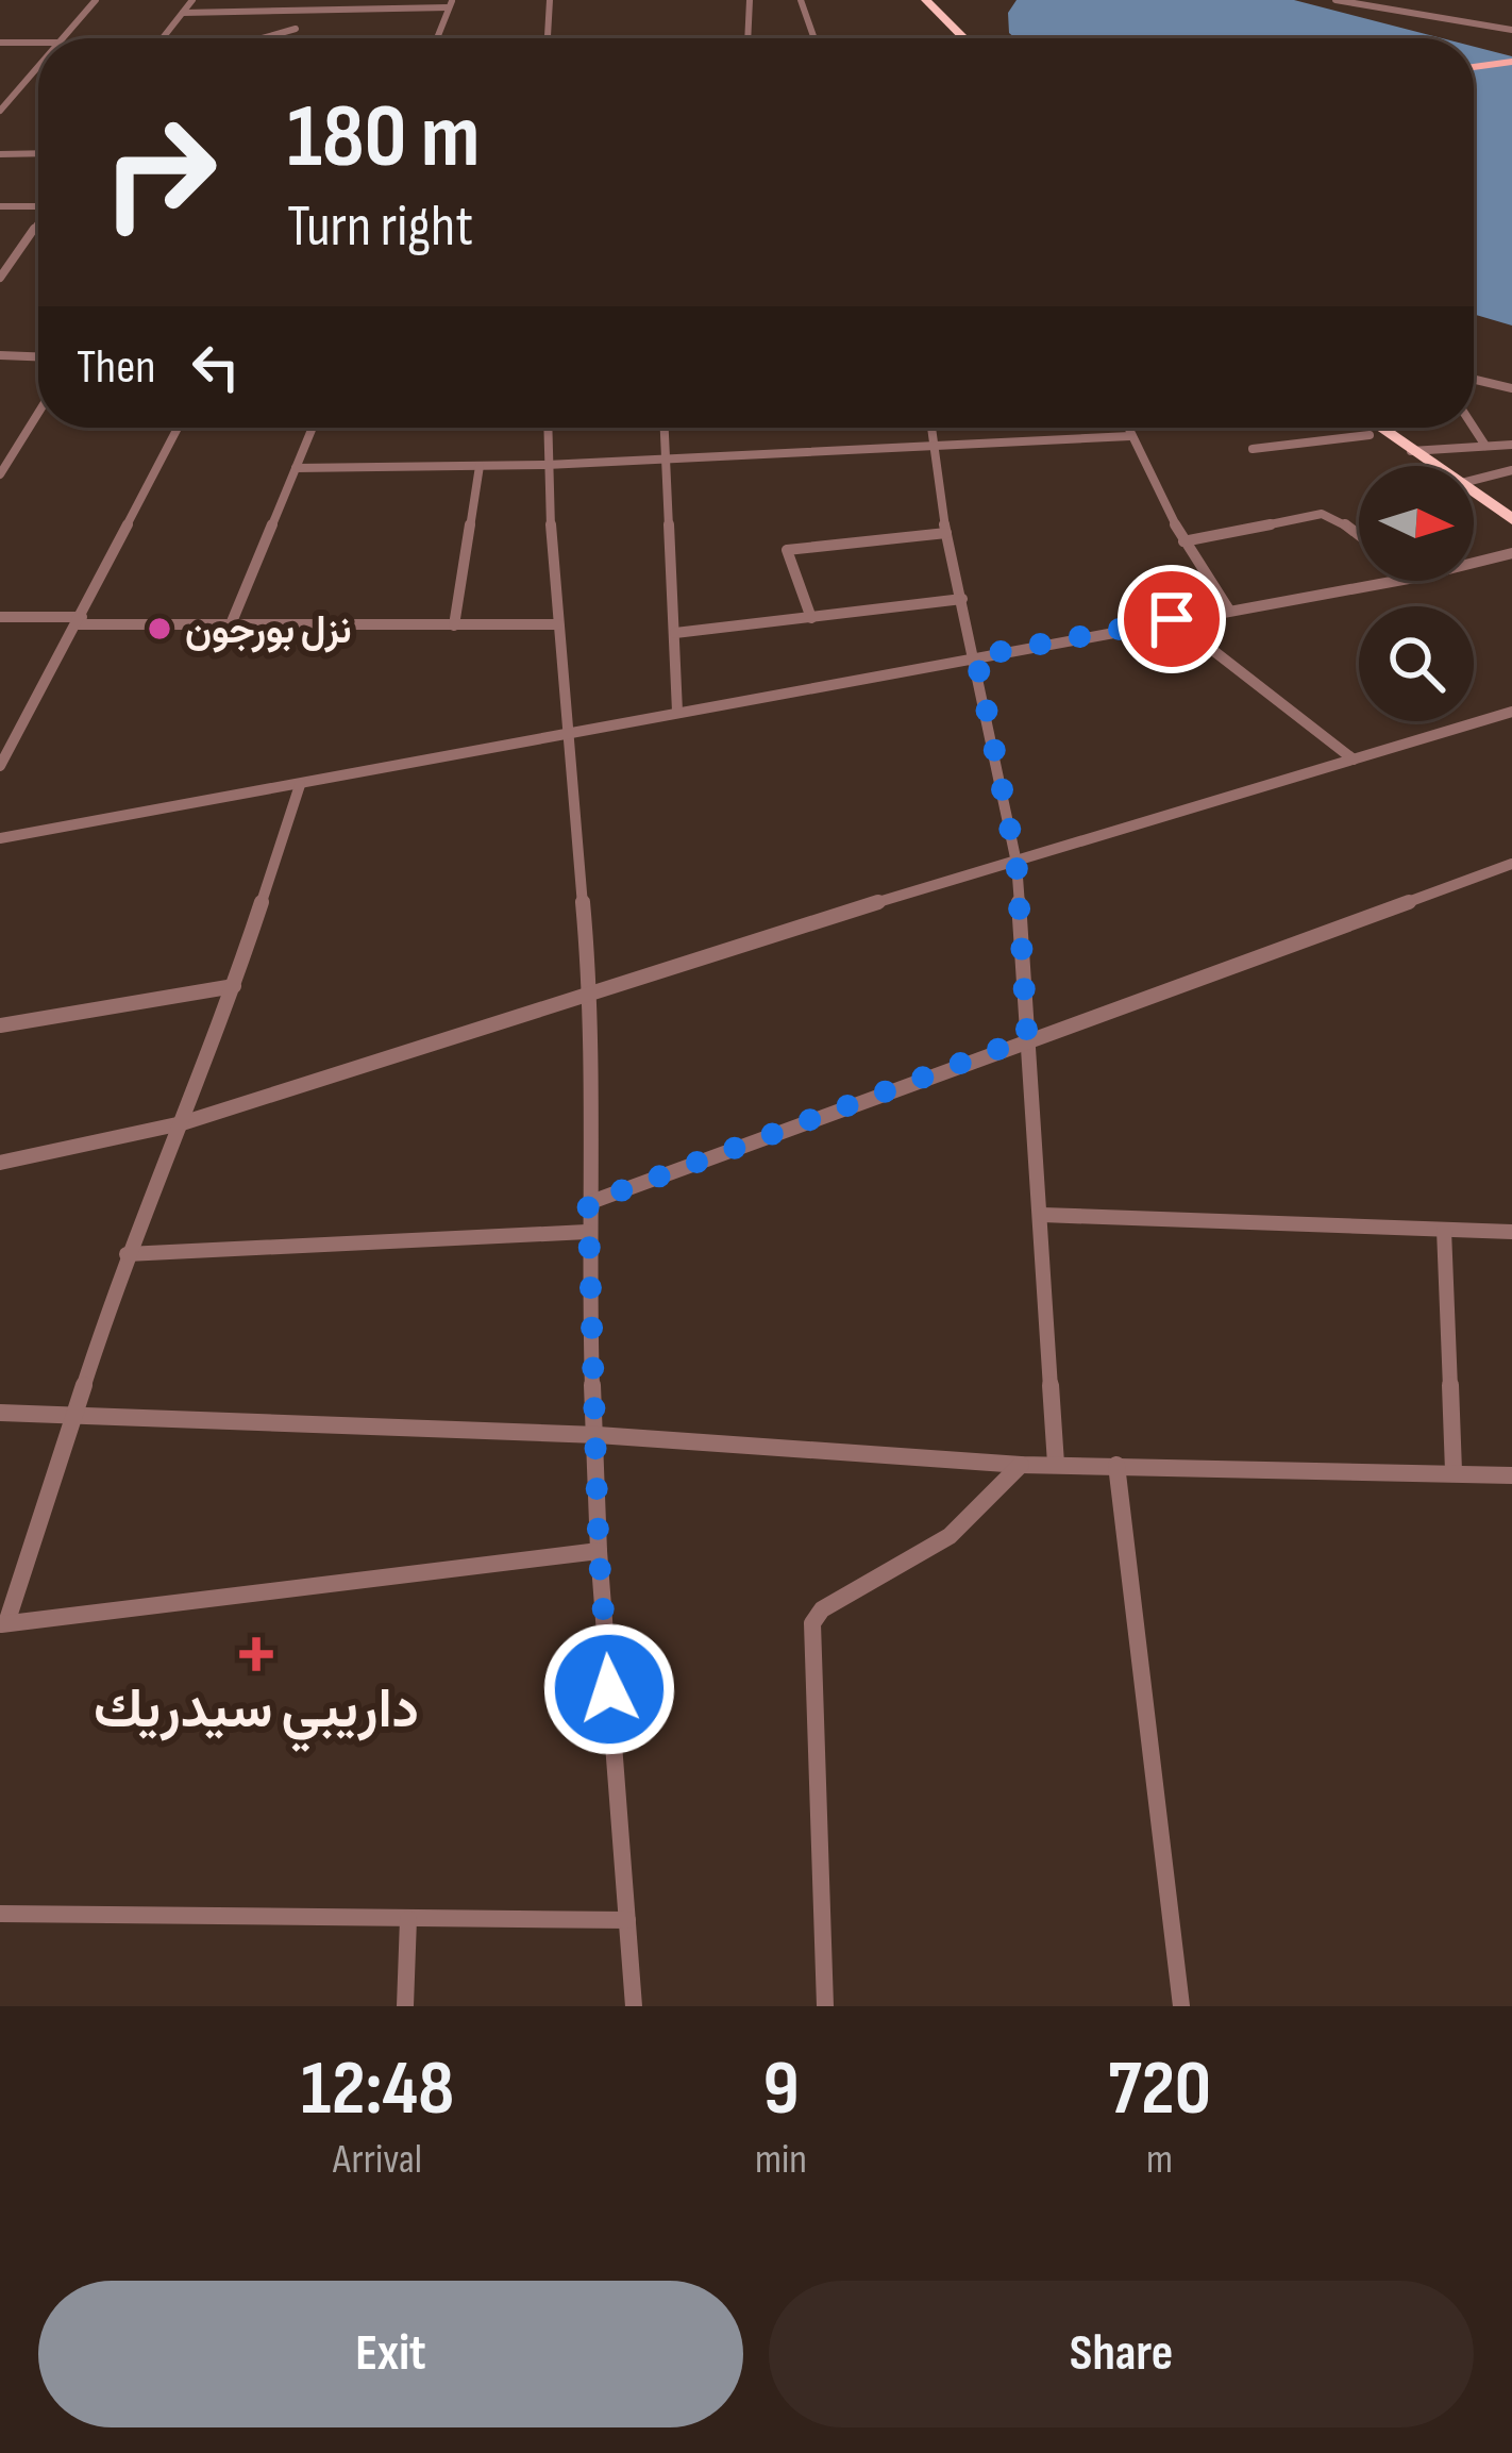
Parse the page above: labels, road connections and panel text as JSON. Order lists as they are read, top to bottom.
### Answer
{
  "places": {
    "other": ["نزل بورجون"],
    "health": ["داريبي سيدريك"]
  },
  "north": "right",
  "page": {
    "turn": ["180 m", "Turn right"],
    "then": "Then",
    "eta": [
      "12:48",
      "Arrival",
      "9",
      "min",
      "720",
      "m"
    ],
    "buttons": ["Exit", "Share"]
  }
}
